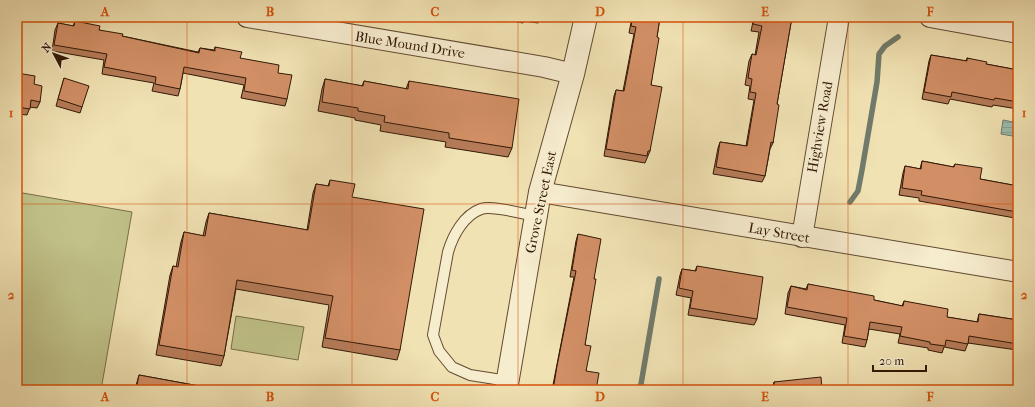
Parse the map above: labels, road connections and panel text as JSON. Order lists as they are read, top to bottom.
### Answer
{
  "streets": {
    "street": [
      "Blue Mound Drive",
      "Highview Road",
      "Grove Street East",
      "Lay Street"
    ]
  },
  "crossings": [
    ["Blue Mound Drive", "Grove Street East"],
    ["Highview Road", "Lay Street"],
    ["Grove Street East", "Lay Street"]
  ],
  "scale_bar": "20 m",
  "north": "top left",
  "grid": {
    "columns": [
      "A",
      "B",
      "C",
      "D",
      "E",
      "F"
    ],
    "rows": ["1", "2"]
  }
}
